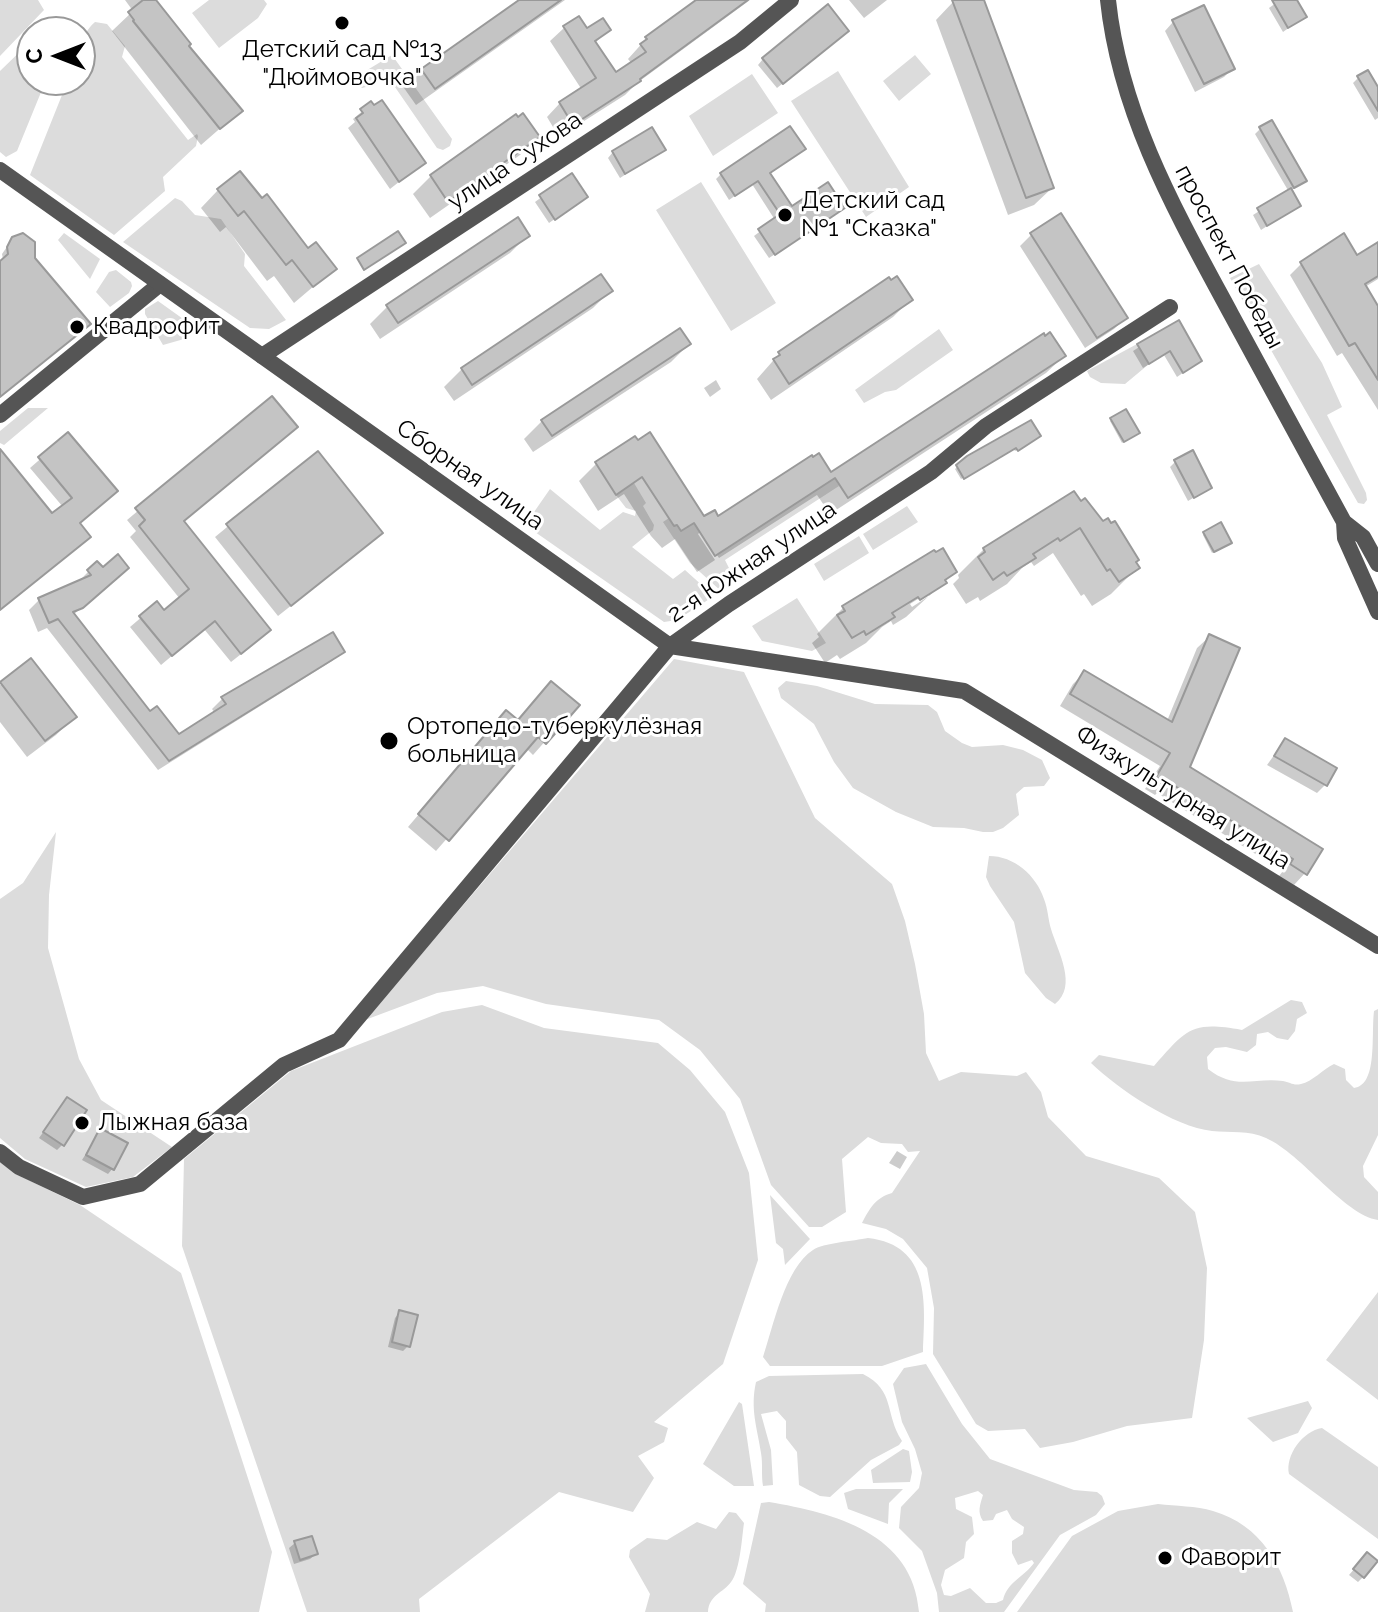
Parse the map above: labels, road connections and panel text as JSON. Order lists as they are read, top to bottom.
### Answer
{
  "streets": {
    "street": [
      "улица Сухова",
      "проспект Победы",
      "Сборная улица",
      "2-я Южная улица",
      "Физкультурная улица"
    ]
  },
  "crossings": [
    ["улица Сухова", "Сборная улица"],
    ["Сборная улица", "2-я Южная улица"],
    ["Сборная улица", "Физкультурная улица"]
  ],
  "places": [
    "Детский сад №13 \"Дюймовочка\"",
    "Детский сад №1 \"Сказка\"",
    "Квадрофит",
    "Ортопедо-туберкулёзная больница",
    "Лыжная база",
    "Фаворит"
  ],
  "north": "left"
}
